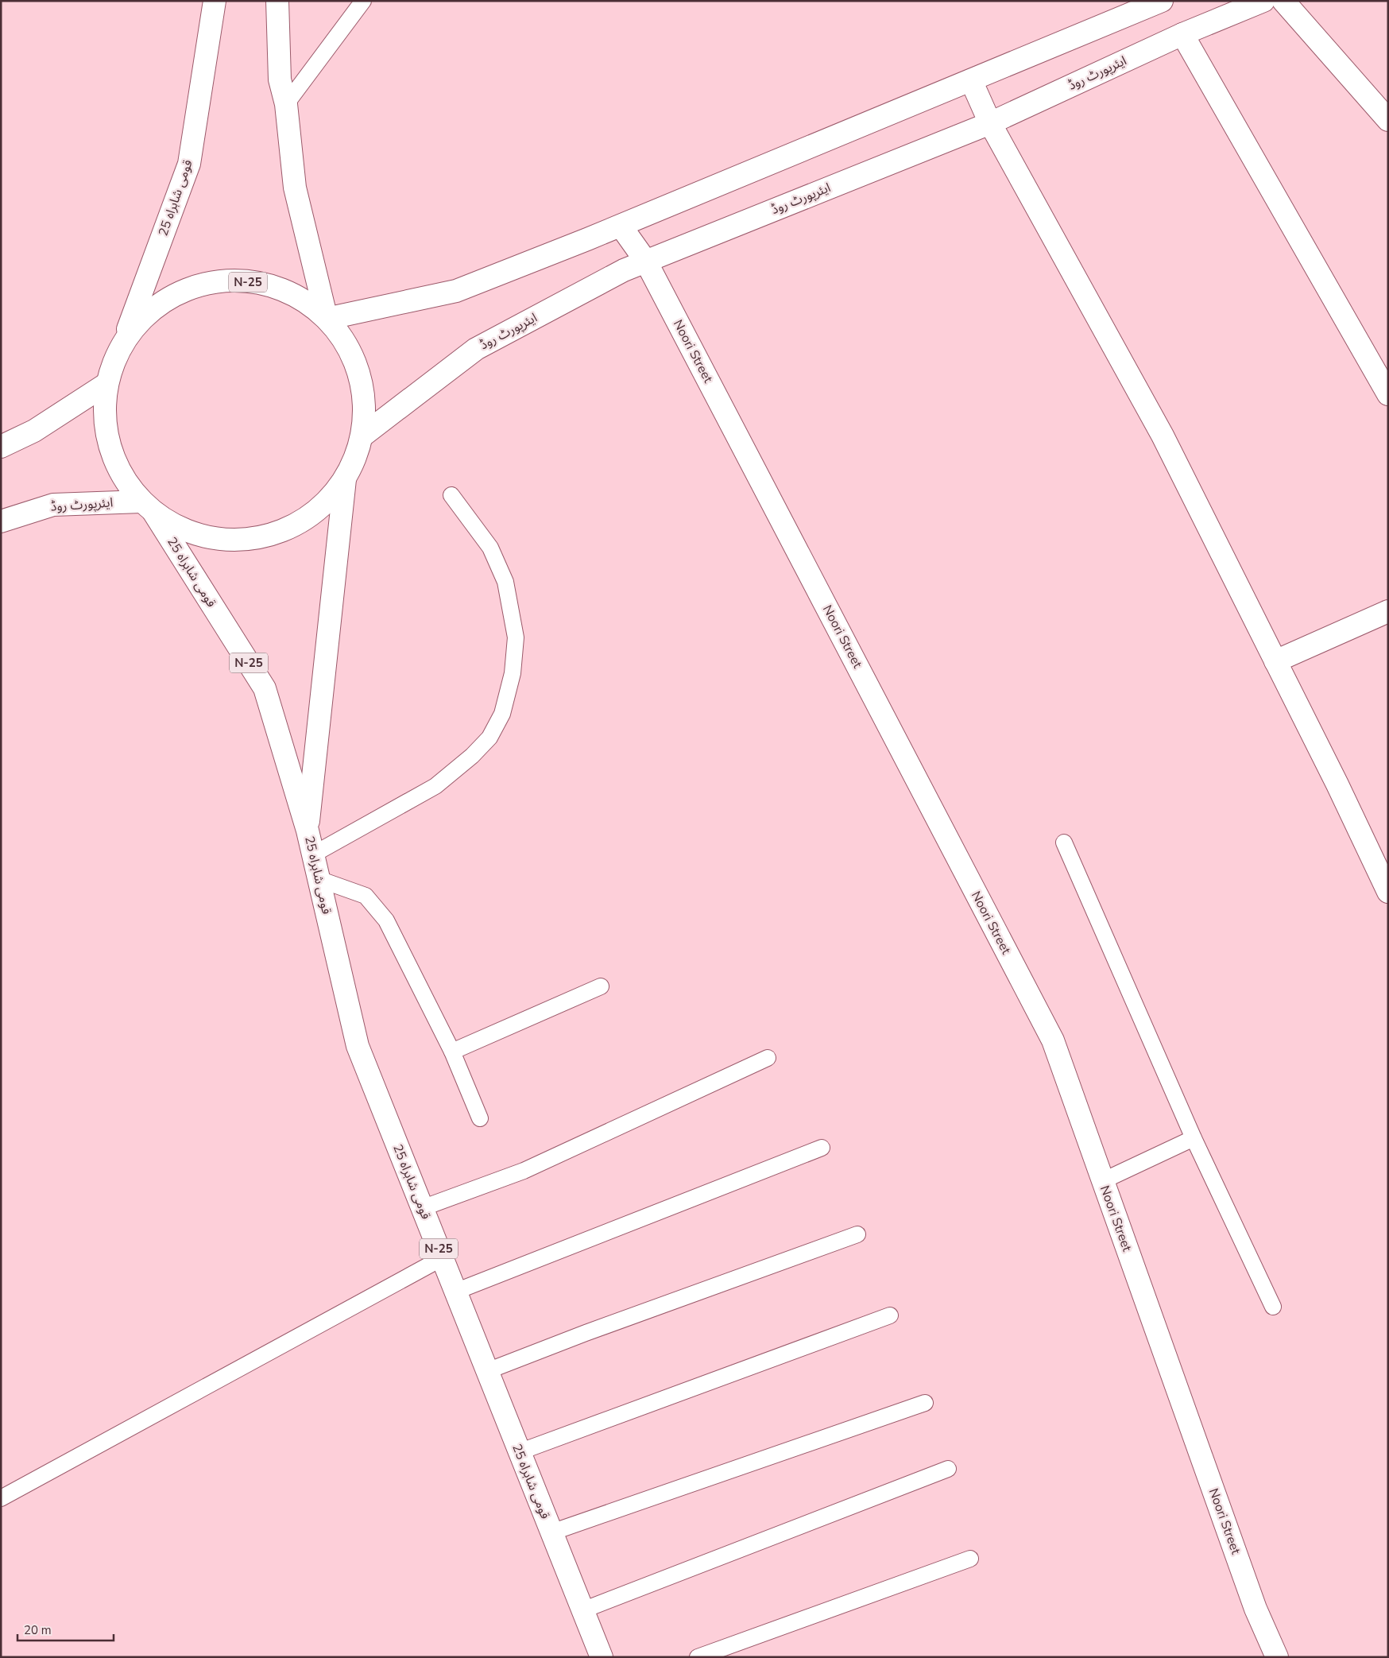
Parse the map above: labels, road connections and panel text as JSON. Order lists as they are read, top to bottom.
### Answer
{
  "streets": {
    "main road": [
      "ایئرپورٹ روڈ",
      "قومی شاہراہ 25",
      "N-25",
      "Noori Street"
    ]
  },
  "crossings": [
    ["ایئرپورٹ روڈ", "قومی شاہراہ 25"],
    ["ایئرپورٹ روڈ", "Noori Street"]
  ],
  "scale_bar": "20 m"
}
